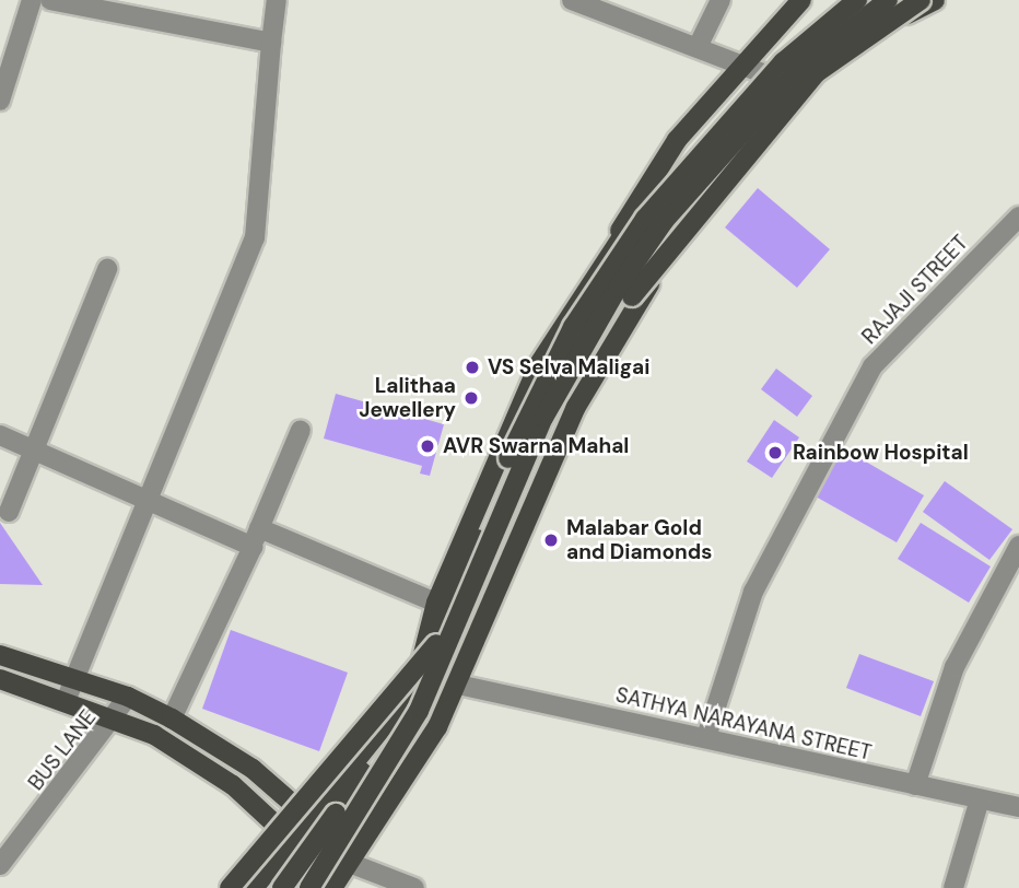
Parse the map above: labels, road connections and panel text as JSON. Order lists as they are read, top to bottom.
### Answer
{
  "streets": {
    "street": ["RAJAJI STREET", "SATHYA NARAYANA STREET", "BUS LANE"]
  },
  "crossings": [
    ["RAJAJI STREET", "SATHYA NARAYANA STREET"]
  ],
  "places": [
    "VS Selva Maligai",
    "Lalithaa Jewellery",
    "AVR Swarna Mahal",
    "Rainbow Hospital",
    "Malabar Gold and Diamonds"
  ]
}
